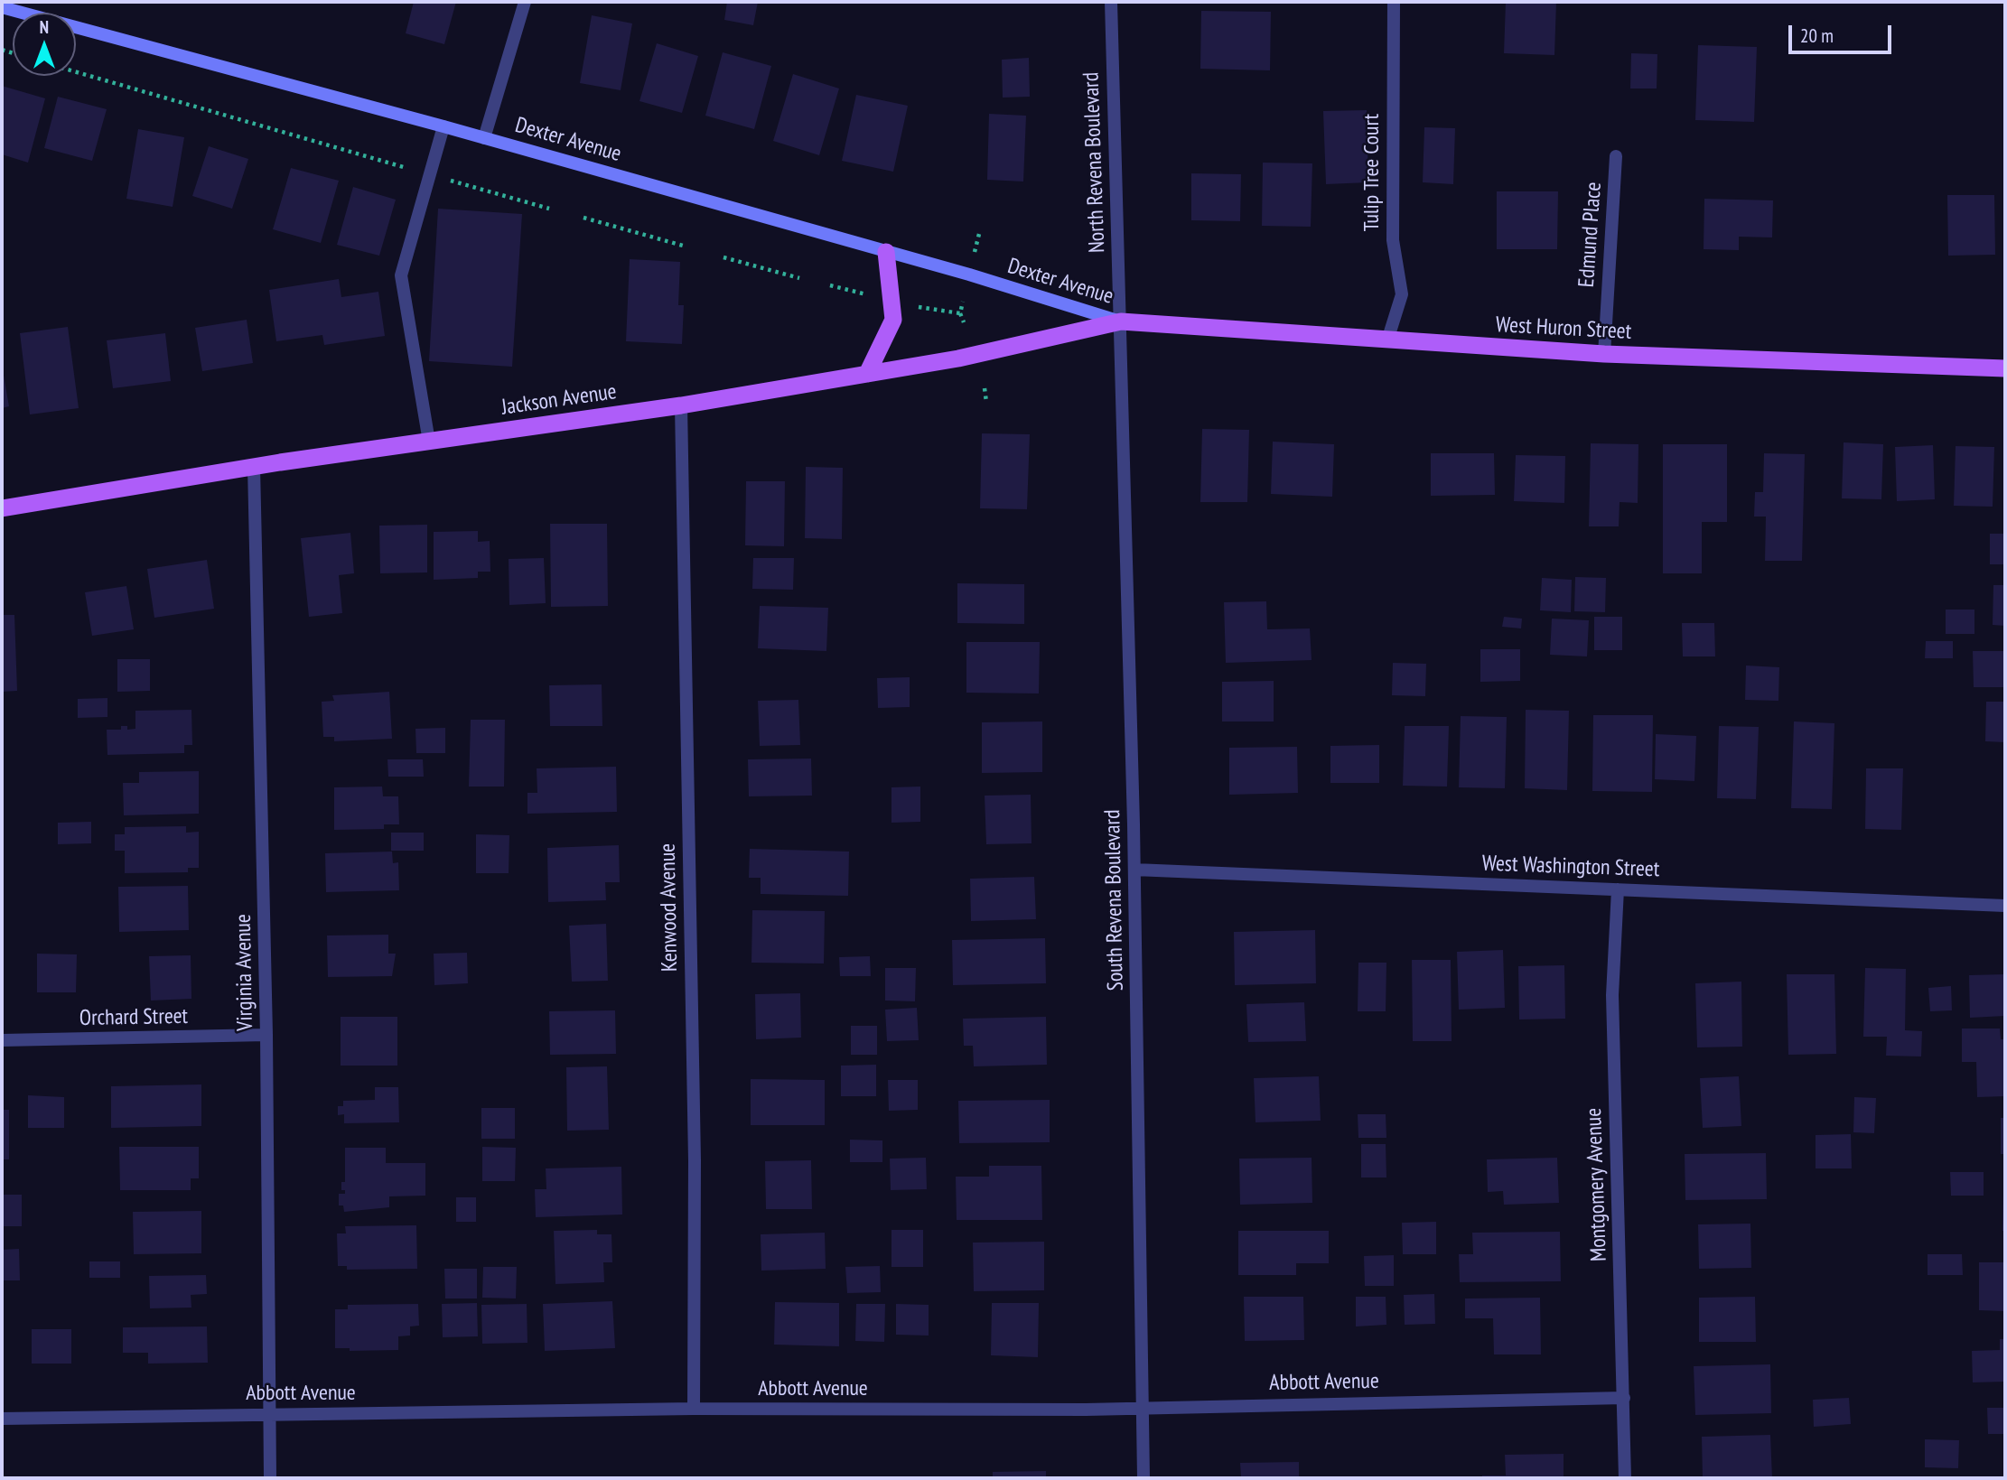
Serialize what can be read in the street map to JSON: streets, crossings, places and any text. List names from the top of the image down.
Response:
{
  "streets": {
    "main road": ["Dexter Avenue", "West Huron Street", "Jackson Avenue"],
    "street": [
      "North Revena Boulevard",
      "Tulip Tree Court",
      "Edmund Place",
      "West Washington Street",
      "South Revena Boulevard",
      "Kenwood Avenue",
      "Virginia Avenue",
      "Orchard Street",
      "Montgomery Avenue",
      "Abbott Avenue"
    ]
  },
  "crossings": [
    ["Dexter Avenue", "North Revena Boulevard"],
    ["Dexter Avenue", "West Huron Street"],
    ["Dexter Avenue", "Jackson Avenue"],
    ["Dexter Avenue", "South Revena Boulevard"],
    ["North Revena Boulevard", "West Huron Street"],
    ["North Revena Boulevard", "Jackson Avenue"],
    ["North Revena Boulevard", "South Revena Boulevard"],
    ["Tulip Tree Court", "West Huron Street"],
    ["Edmund Place", "West Huron Street"],
    ["West Huron Street", "Jackson Avenue"],
    ["West Huron Street", "South Revena Boulevard"],
    ["Jackson Avenue", "South Revena Boulevard"],
    ["Jackson Avenue", "Kenwood Avenue"],
    ["Jackson Avenue", "Virginia Avenue"],
    ["West Washington Street", "South Revena Boulevard"],
    ["West Washington Street", "Montgomery Avenue"],
    ["South Revena Boulevard", "Abbott Avenue"],
    ["Kenwood Avenue", "Abbott Avenue"],
    ["Virginia Avenue", "Orchard Street"],
    ["Virginia Avenue", "Abbott Avenue"],
    ["Montgomery Avenue", "Abbott Avenue"]
  ],
  "scale_bar": "20 m",
  "north": "top"
}
